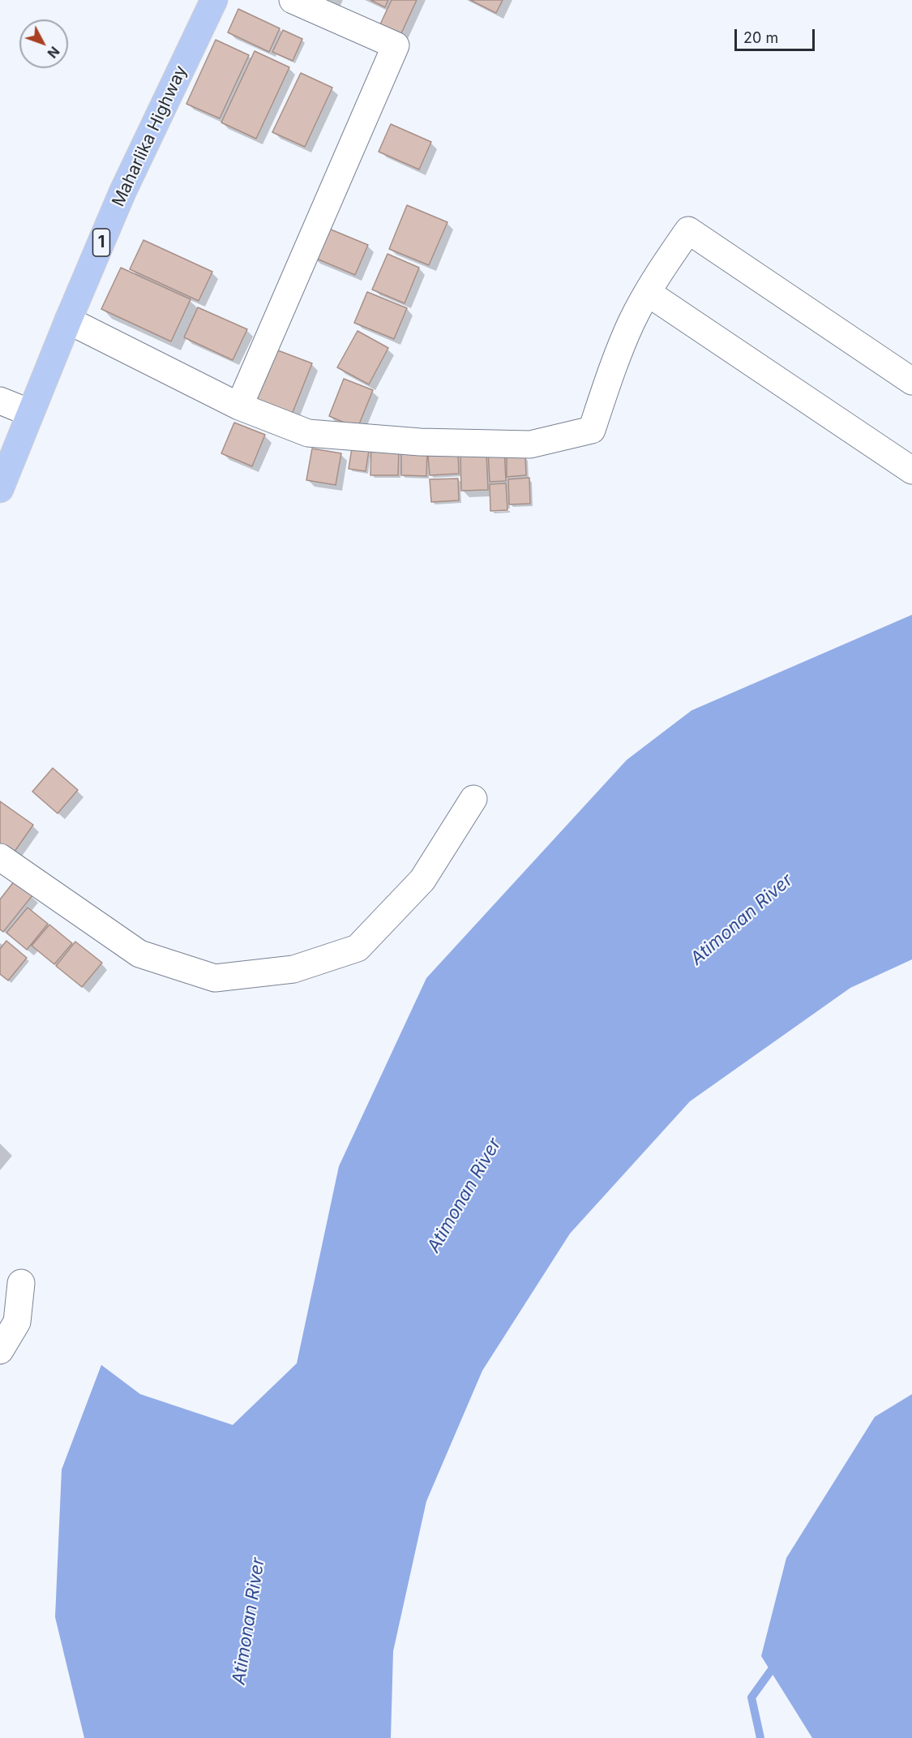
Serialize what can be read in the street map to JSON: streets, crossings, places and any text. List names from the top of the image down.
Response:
{
  "streets": {
    "highway": ["Maharlika Highway", "1"]
  },
  "water": ["Atimonan River"],
  "scale_bar": "20 m",
  "north": "bottom right"
}
